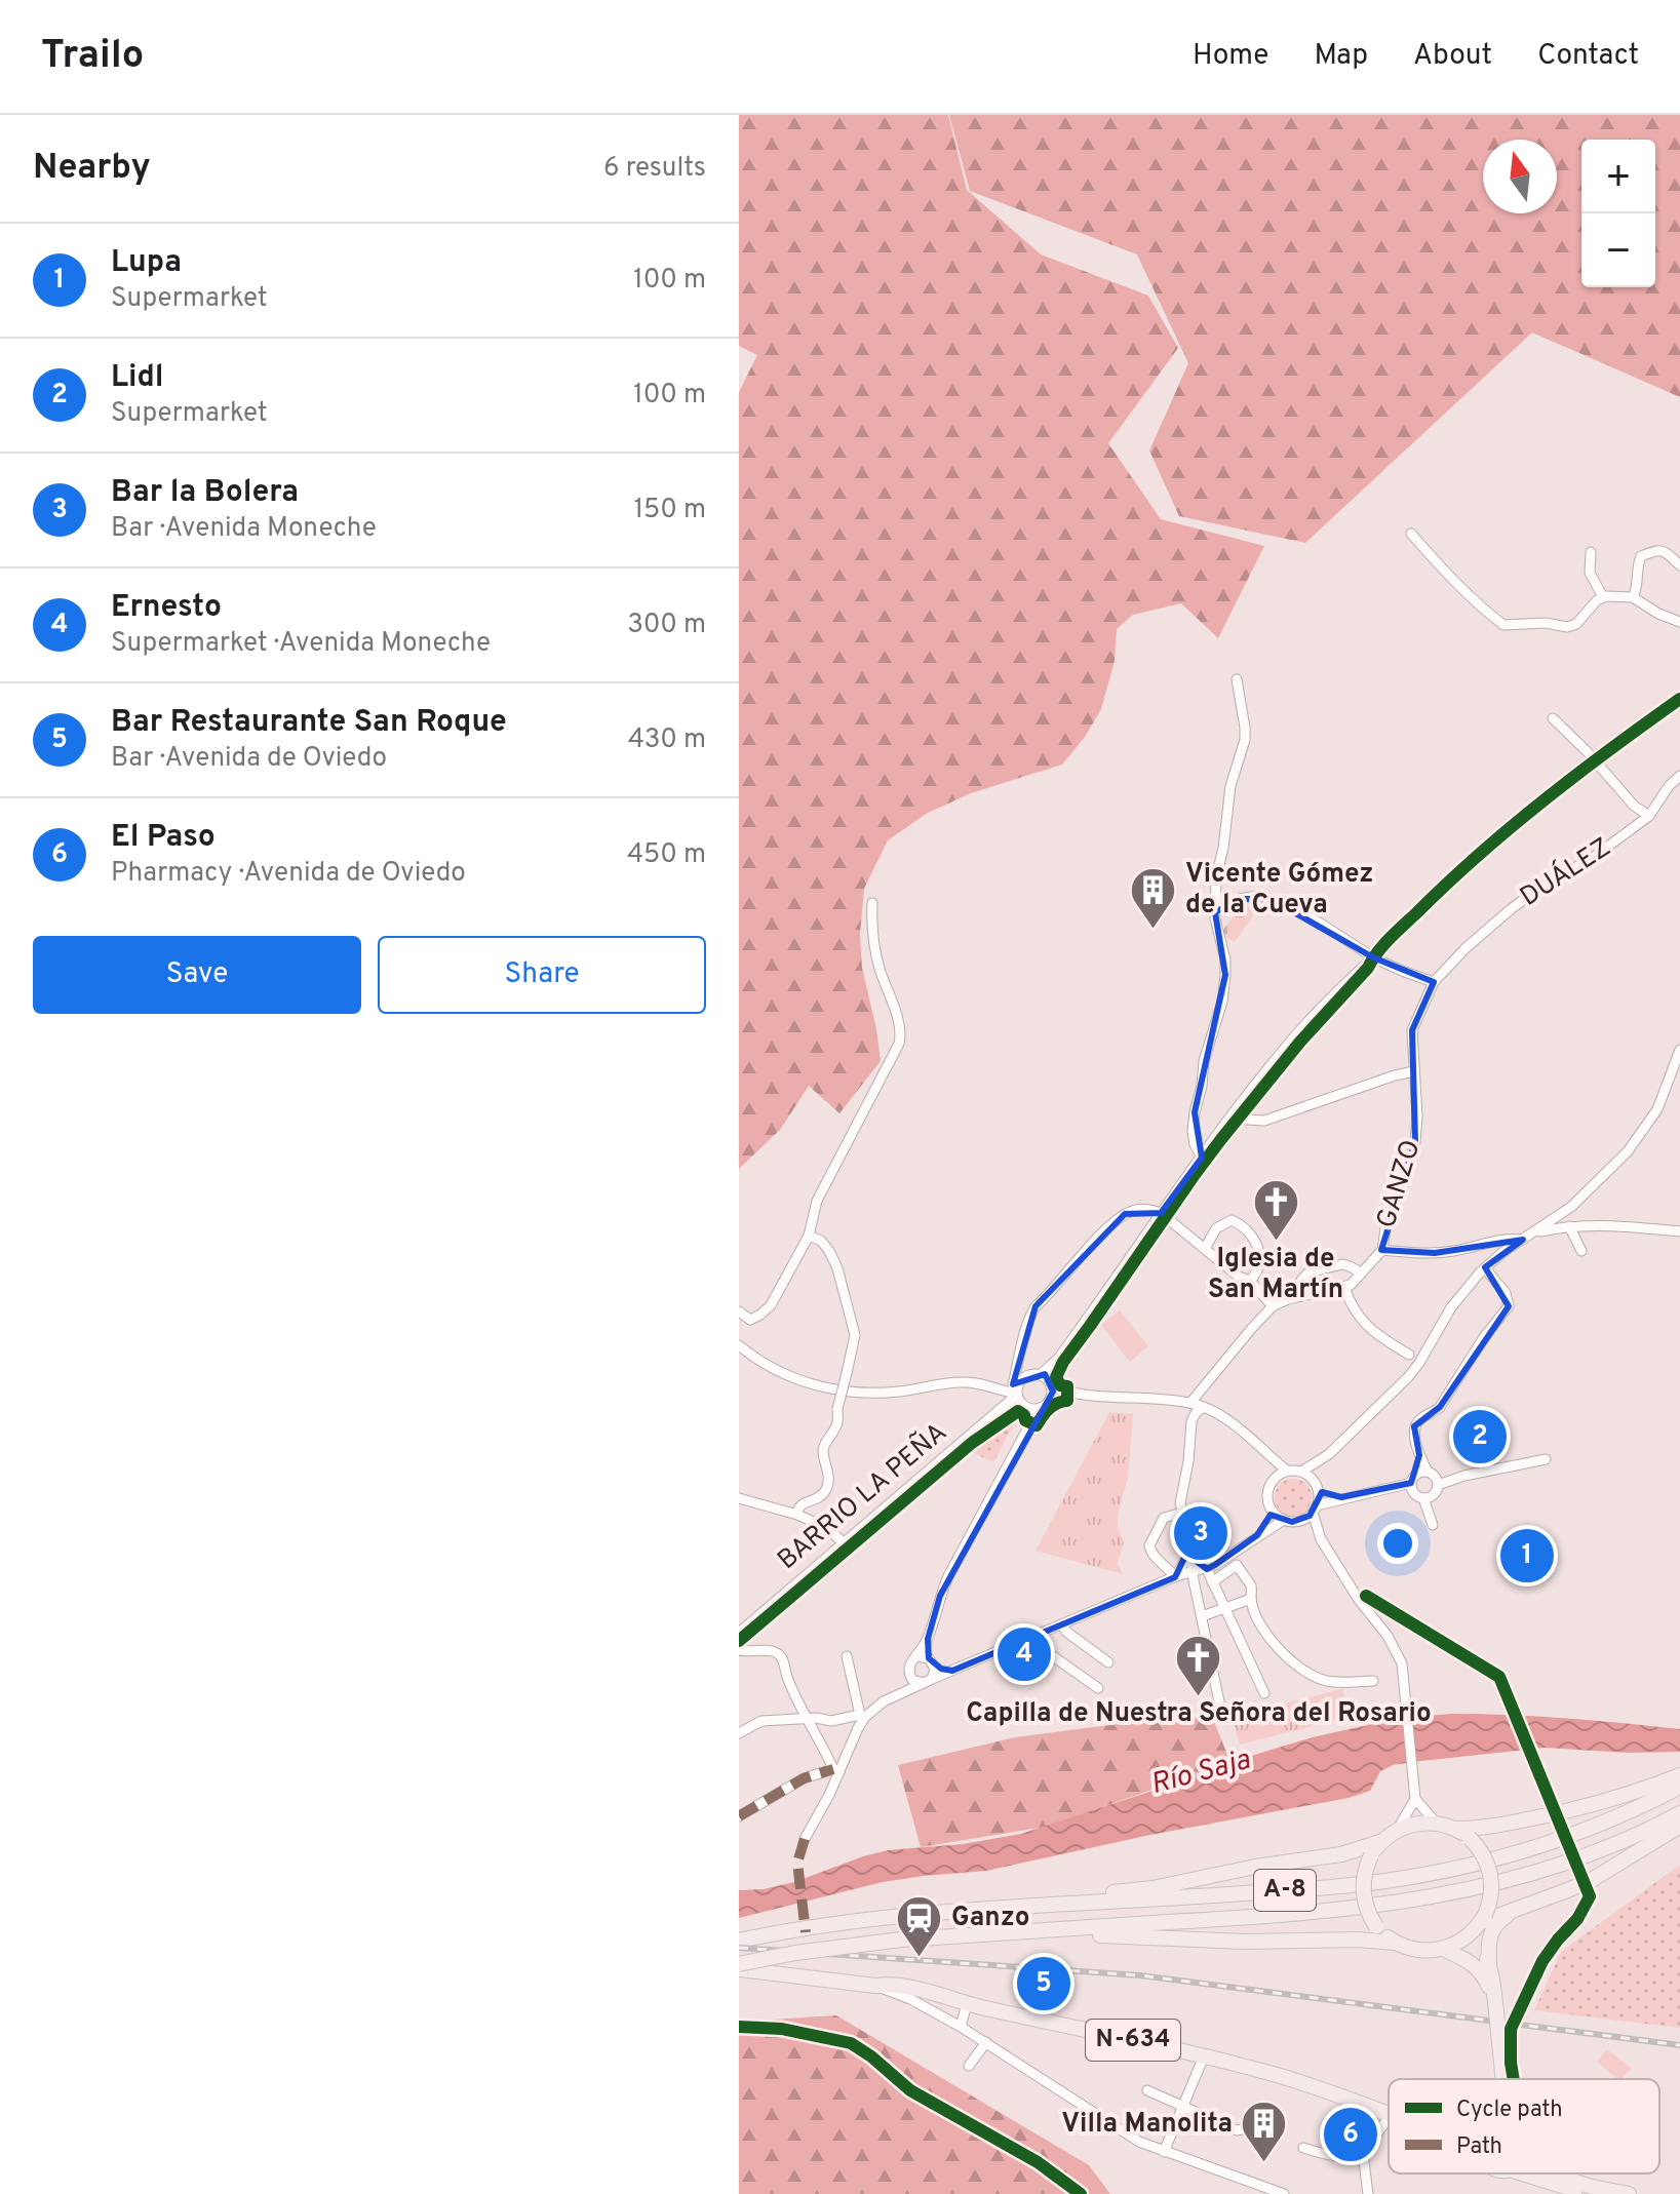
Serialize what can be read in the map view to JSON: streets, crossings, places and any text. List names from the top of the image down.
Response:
{
  "streets": {
    "highway": ["A-8", "N-634"],
    "street": ["DUÁLEZ", "GANZO", "BARRIO LA PEÑA"]
  },
  "crossings": [
    ["DUÁLEZ", "GANZO"],
    ["A-8", "N-634"]
  ],
  "water": ["Río Saja"],
  "places": {
    "building": ["Vicente Gómez de la Cueva", "Villa Manolita"],
    "church": ["Iglesia de San Martín", "Capilla de Nuestra Señora del Rosario"],
    "station": ["Ganzo"]
  },
  "legend": ["Cycle path", "Path"],
  "north": "top",
  "page": {
    "header": "Trailo",
    "nav": [
      "Home",
      "Map",
      "About",
      "Contact"
    ],
    "heading": ["Nearby", "6 results"],
    "map_buttons": ["+", "−"],
    "list": [
      {
        "mark": "1",
        "name": "Lupa",
        "note": "Supermarket",
        "value": "100 m"
      },
      {
        "mark": "2",
        "name": "Lidl",
        "note": "Supermarket",
        "value": "100 m"
      },
      {
        "mark": "3",
        "name": "Bar la Bolera",
        "note": "Bar · Avenida Moneche",
        "value": "150 m"
      },
      {
        "mark": "4",
        "name": "Ernesto",
        "note": "Supermarket · Avenida Moneche",
        "value": "300 m"
      },
      {
        "mark": "5",
        "name": "Bar Restaurante San Roque",
        "note": "Bar · Avenida de Oviedo",
        "value": "430 m"
      },
      {
        "mark": "6",
        "name": "El Paso",
        "note": "Pharmacy · Avenida de Oviedo",
        "value": "450 m"
      }
    ],
    "buttons": ["Save", "Share"],
    "pins": [
      "2",
      "3",
      "1",
      "4",
      "5",
      "6"
    ]
  }
}
